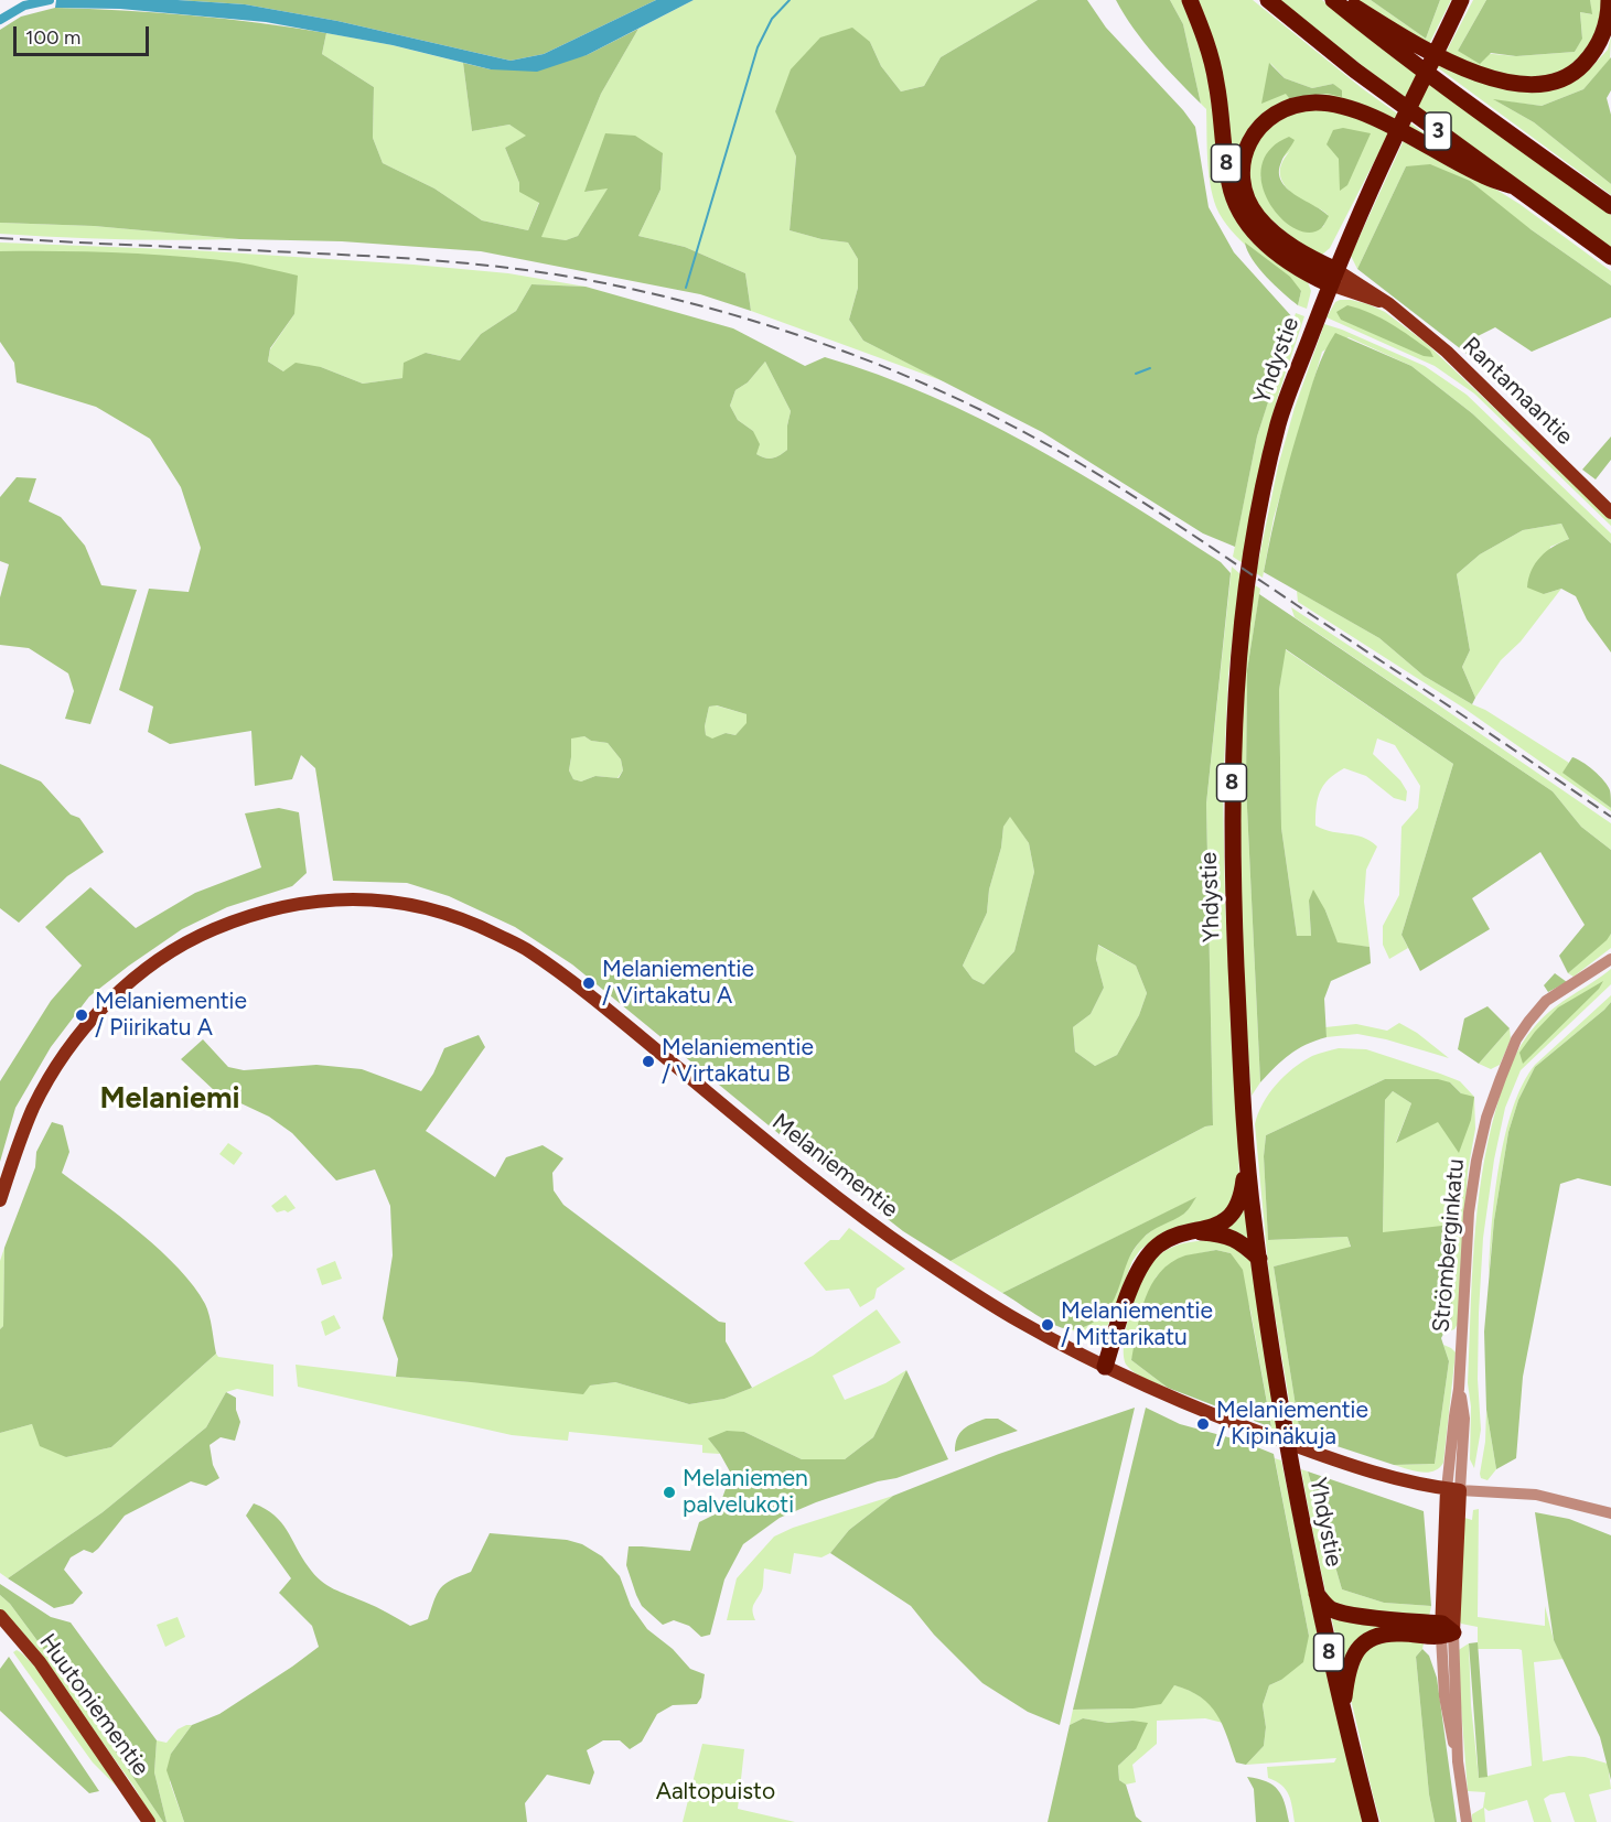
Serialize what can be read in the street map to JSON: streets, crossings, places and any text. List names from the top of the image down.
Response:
{
  "streets": {
    "highway": ["3", "8", "Yhdystie"],
    "main road": [
      "Rantamaantie",
      "Melaniementie",
      "Strömberginkatu",
      "Huutoniementie"
    ]
  },
  "crossings": [
    ["8", "Yhdystie"],
    ["8", "Rantamaantie"],
    ["Yhdystie", "Rantamaantie"],
    ["Melaniementie", "Strömberginkatu"]
  ],
  "districts": ["Melaniemi"],
  "parks": ["Aaltopuisto"],
  "places": [
    "Melaniementie / Virtakatu A",
    "Melaniementie / Piirikatu A",
    "Melaniementie / Virtakatu B",
    "Melaniementie / Mittarikatu",
    "Melaniementie / Kipinäkuja",
    "Melaniemen palvelukoti"
  ],
  "scale_bar": "100 m"
}
